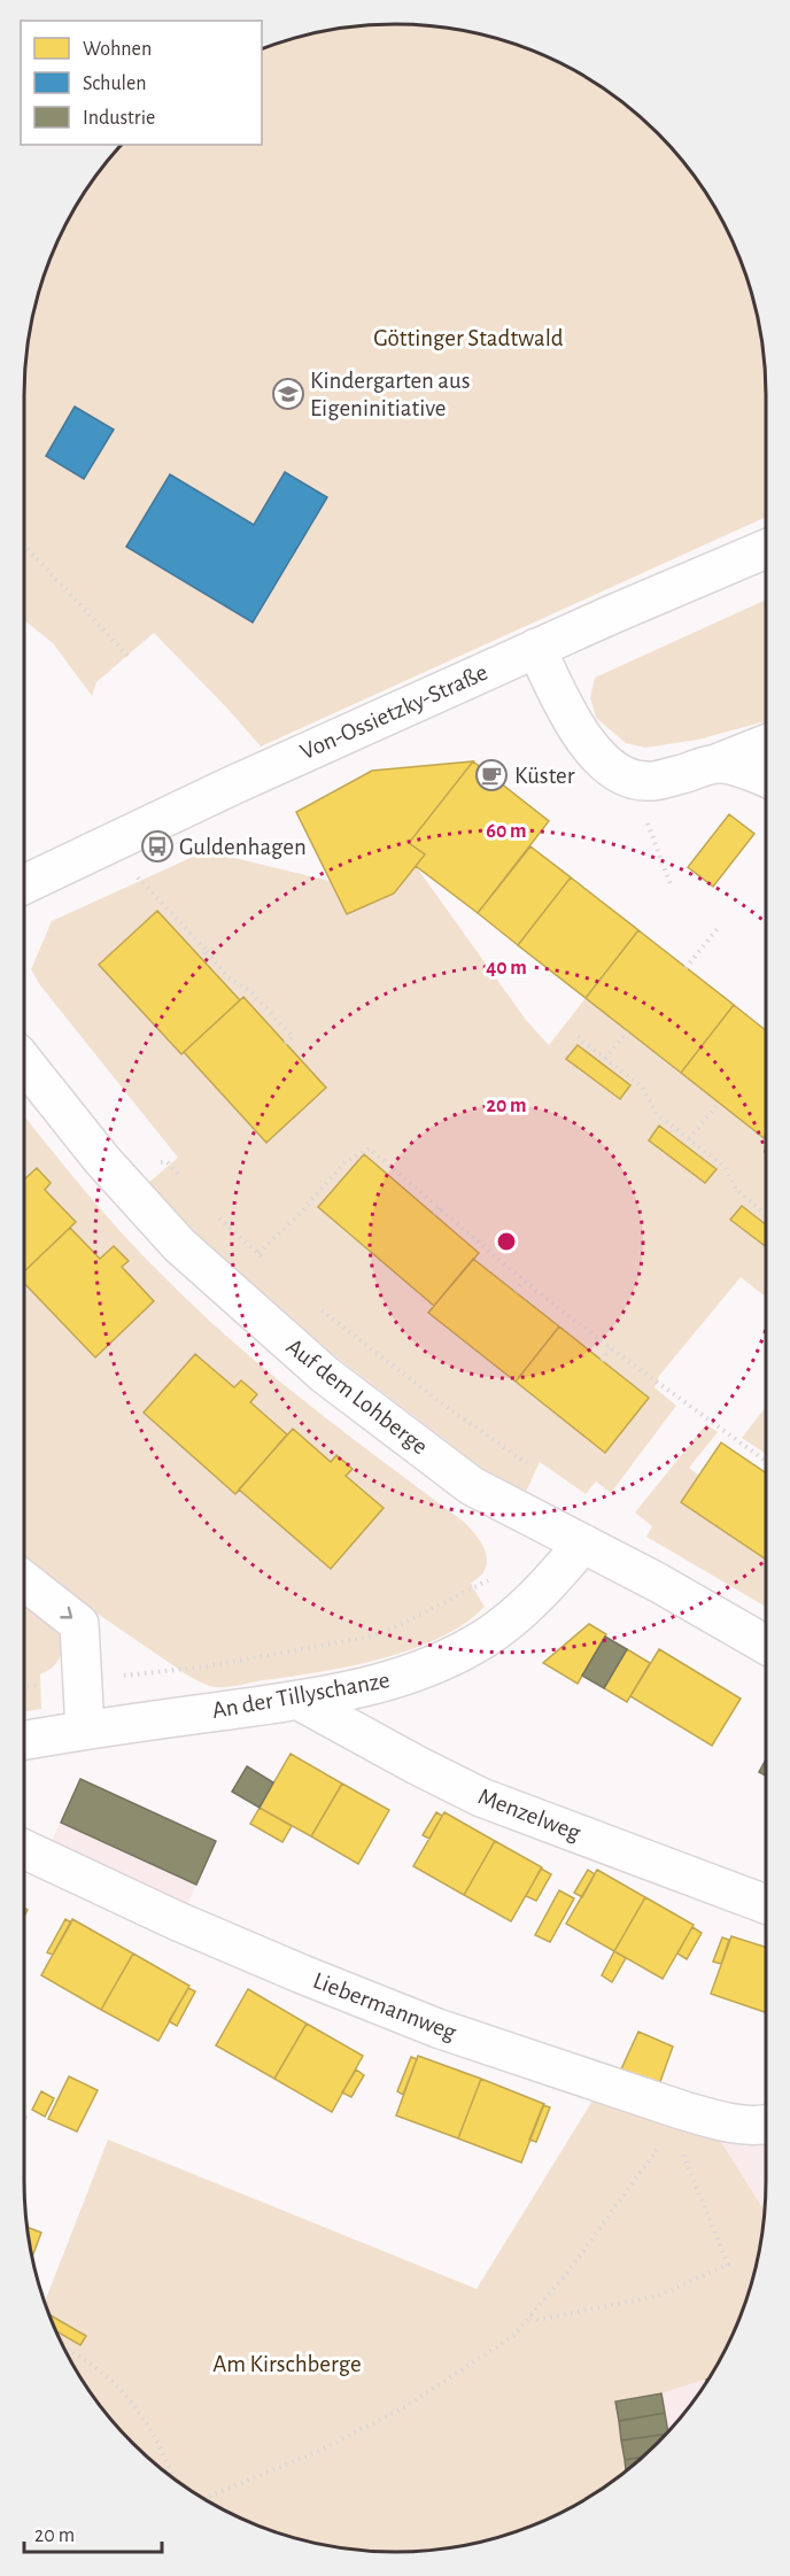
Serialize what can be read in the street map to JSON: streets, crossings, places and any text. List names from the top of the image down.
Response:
{
  "streets": {
    "street": [
      "Von-Ossietzky-Straße",
      "Auf dem Lohberge",
      "An der Tillyschanze",
      "Menzelweg",
      "Liebermannweg"
    ]
  },
  "crossings": [
    ["Auf dem Lohberge", "An der Tillyschanze"],
    ["An der Tillyschanze", "Menzelweg"]
  ],
  "parks": ["Göttinger Stadtwald", "Am Kirschberge"],
  "places": {
    "school or university": ["Kindergarten aus Eigeninitiative"],
    "cafe": ["Küster"],
    "bus stop": ["Guldenhagen"]
  },
  "legend": ["Wohnen", "Schulen", "Industrie"],
  "scale_bar": "20 m",
  "rings": ["60 m", "40 m", "20 m"]
}
